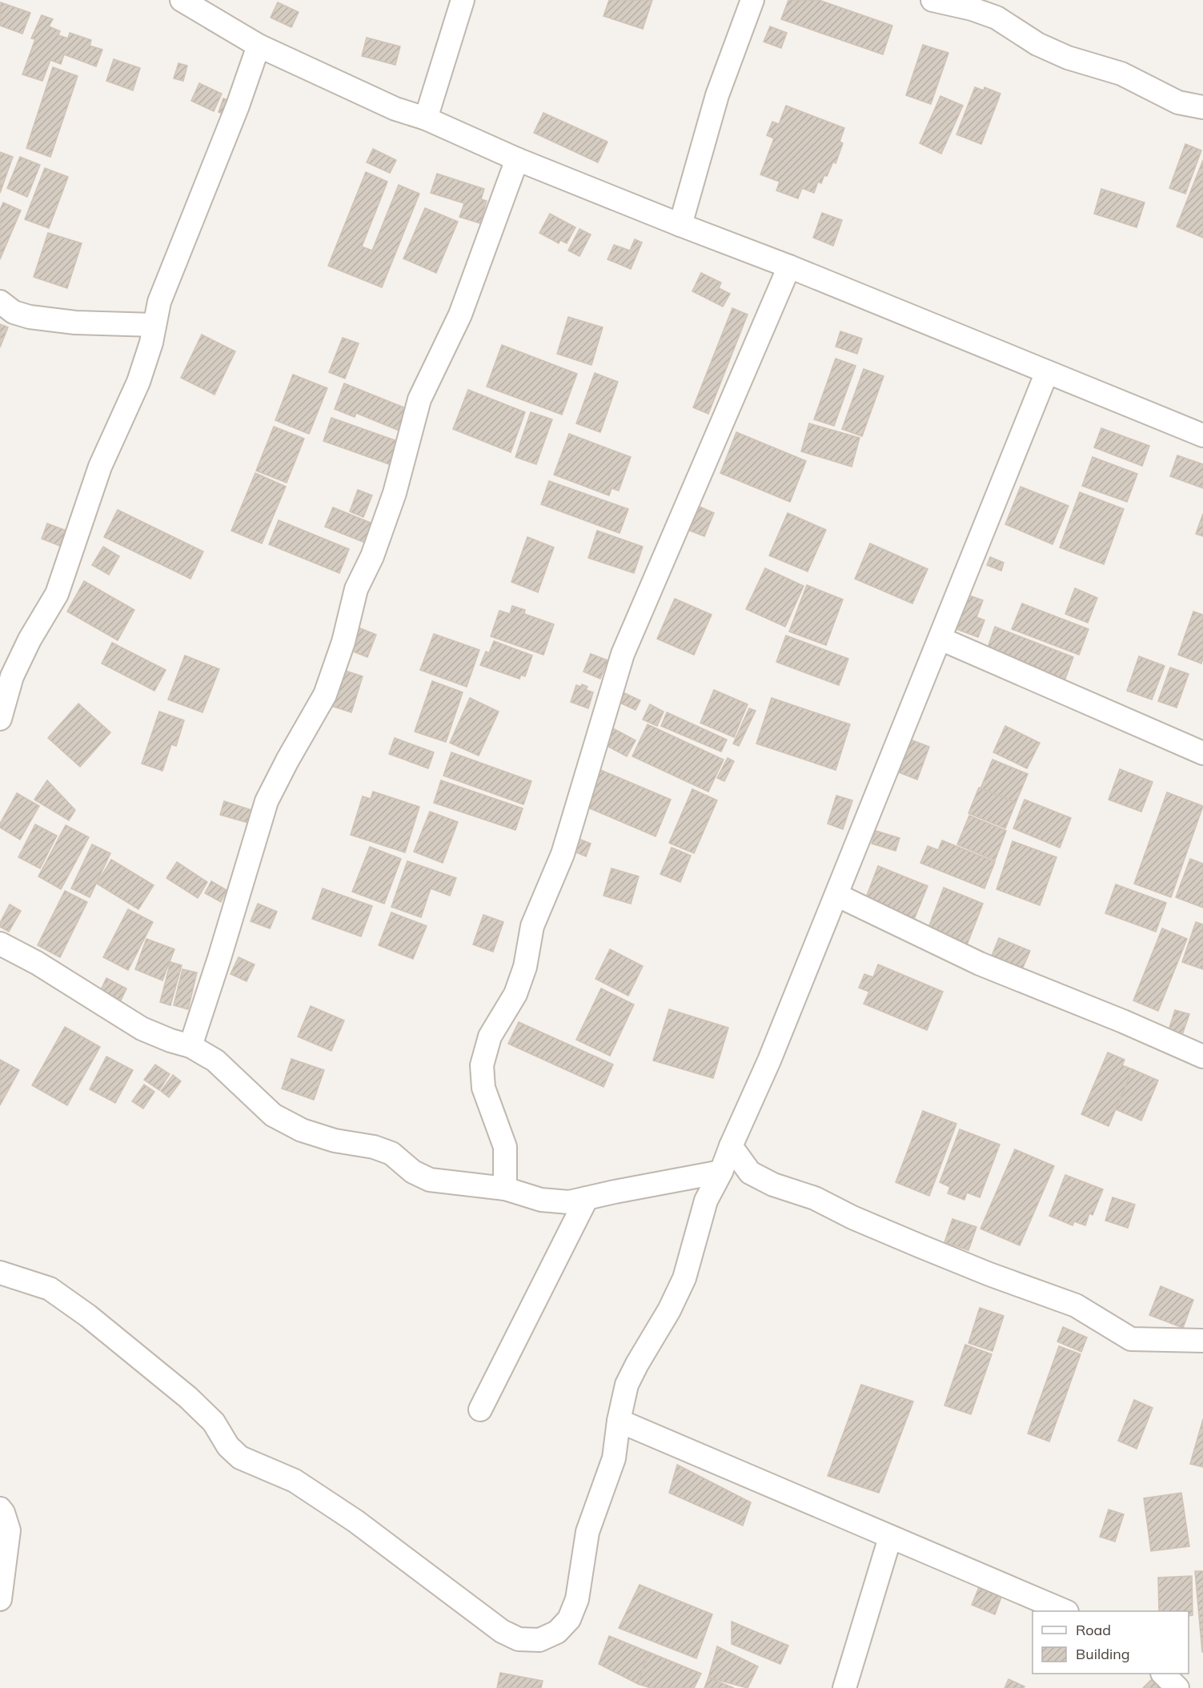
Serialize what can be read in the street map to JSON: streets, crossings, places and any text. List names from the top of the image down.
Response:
{
  "legend": ["Road", "Building"]
}
